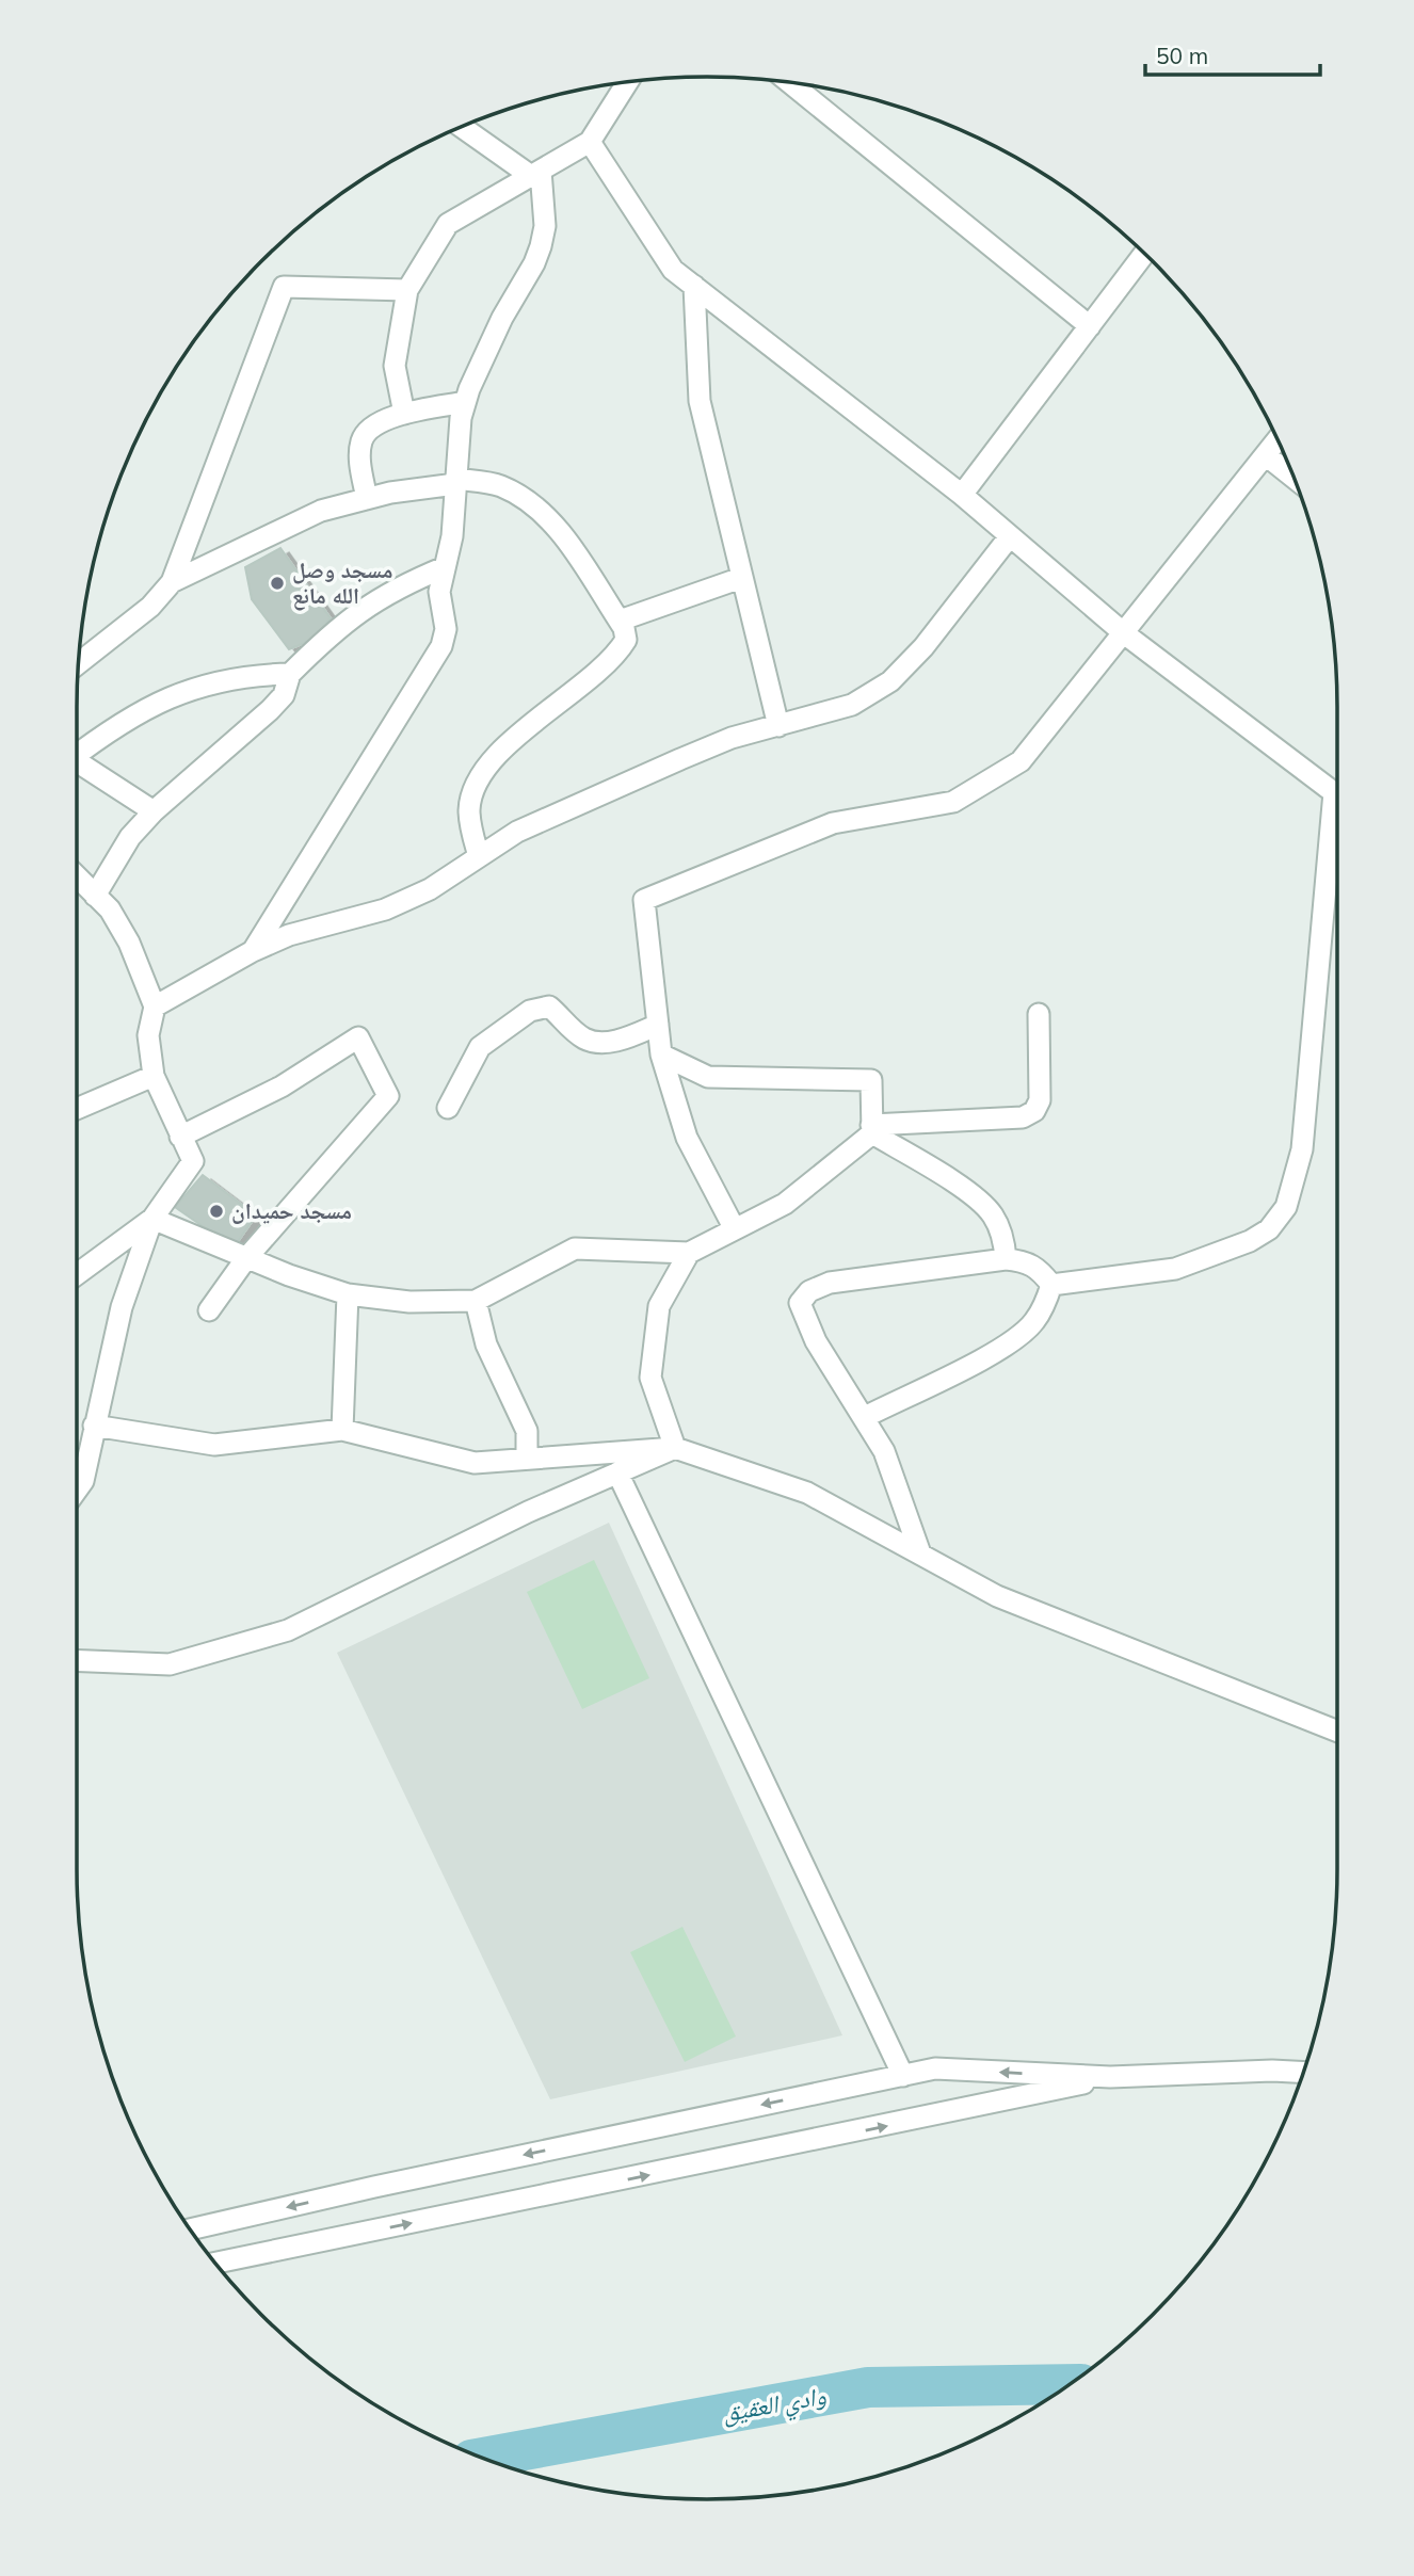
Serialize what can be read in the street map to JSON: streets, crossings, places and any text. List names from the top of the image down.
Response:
{
  "water": ["وادي العقيق"],
  "places": ["مسجد وصل الله مانع", "مسجد حميدان"],
  "scale_bar": "50 m"
}
